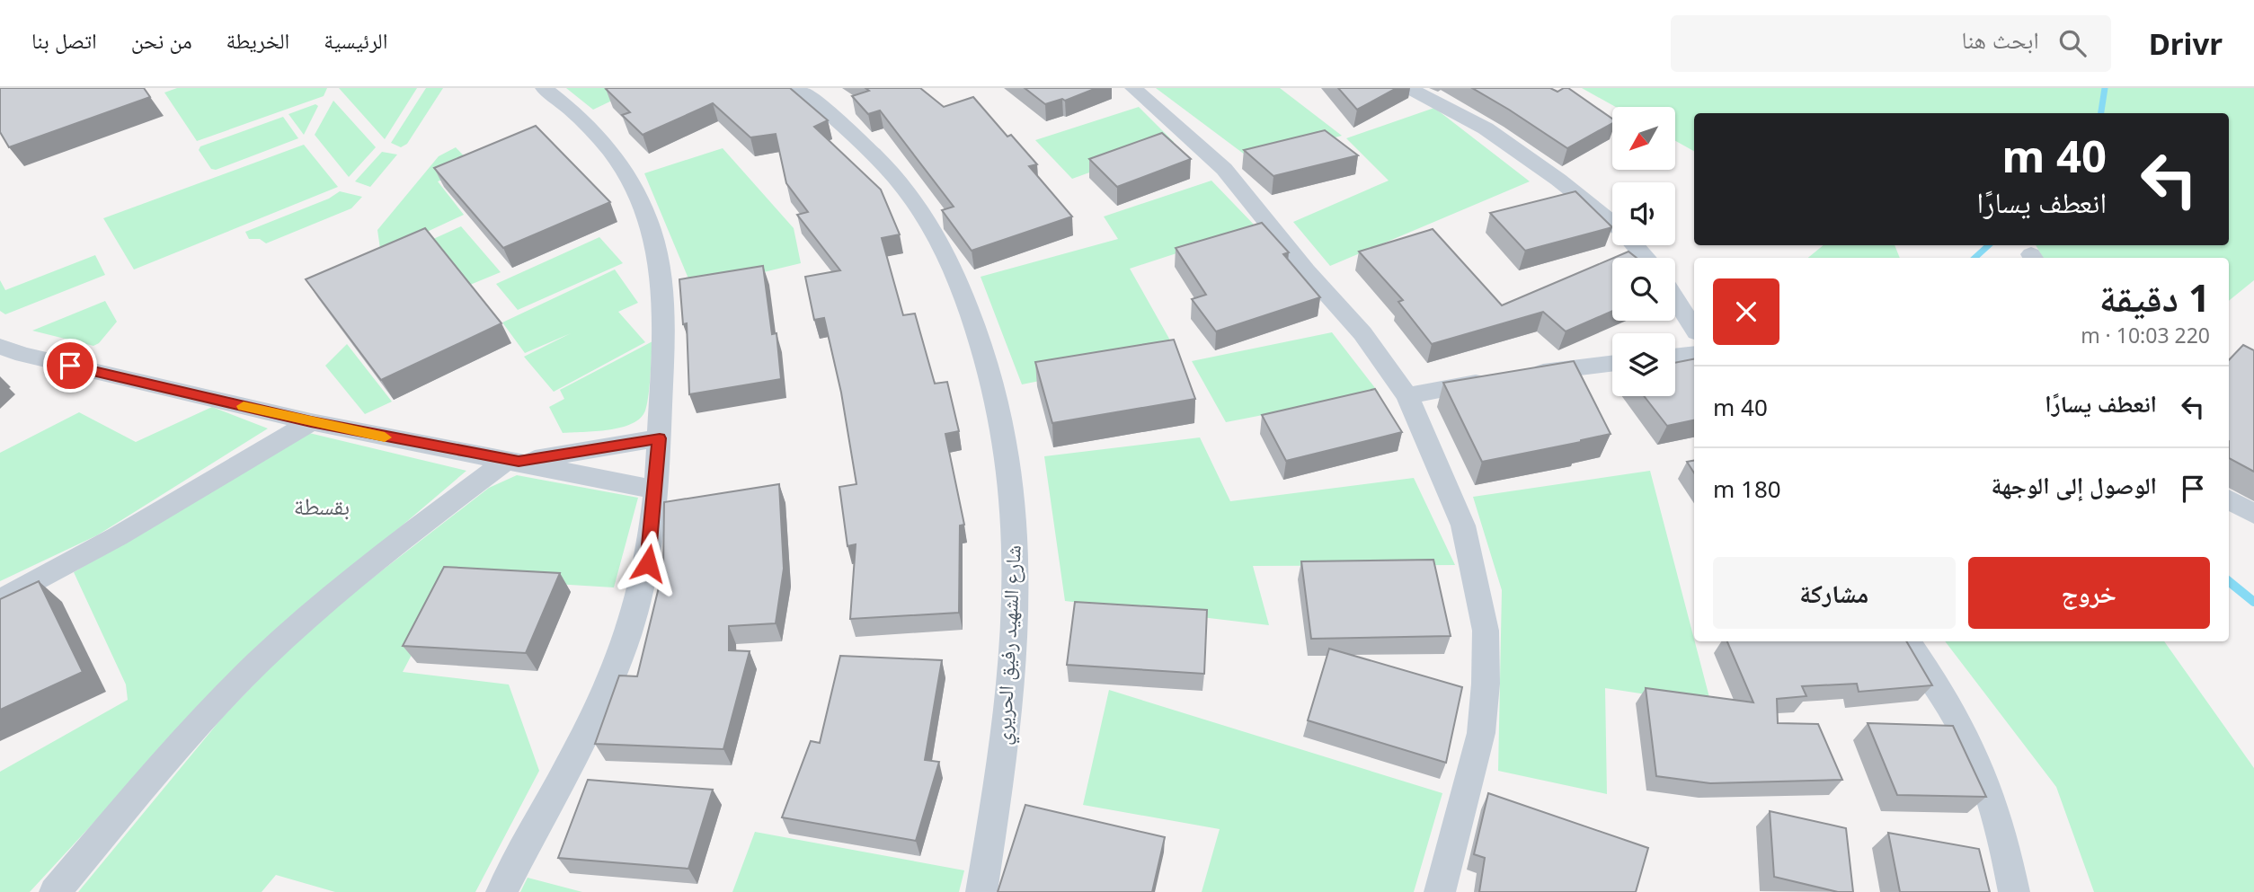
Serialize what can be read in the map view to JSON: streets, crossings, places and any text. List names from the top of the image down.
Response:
{
  "streets": {
    "street": ["شارع الشهيد رفيق الحريري"]
  },
  "districts": ["بقسطة"],
  "north": "bottom left",
  "page": {
    "header": "Drivr",
    "search": "ابحث هنا",
    "nav": [
      "الرئيسية",
      "الخريطة",
      "من نحن",
      "اتصل بنا"
    ],
    "turn": ["40 m", "انعطف يسارًا"],
    "heading": ["1 دقيقة", "220 m · 10:03"],
    "list": [
      {
        "name": "انعطف يسارًا",
        "value": "40 m"
      },
      {
        "name": "الوصول إلى الوجهة",
        "value": "180 m"
      }
    ],
    "buttons": ["خروج", "مشاركة"]
  }
}
